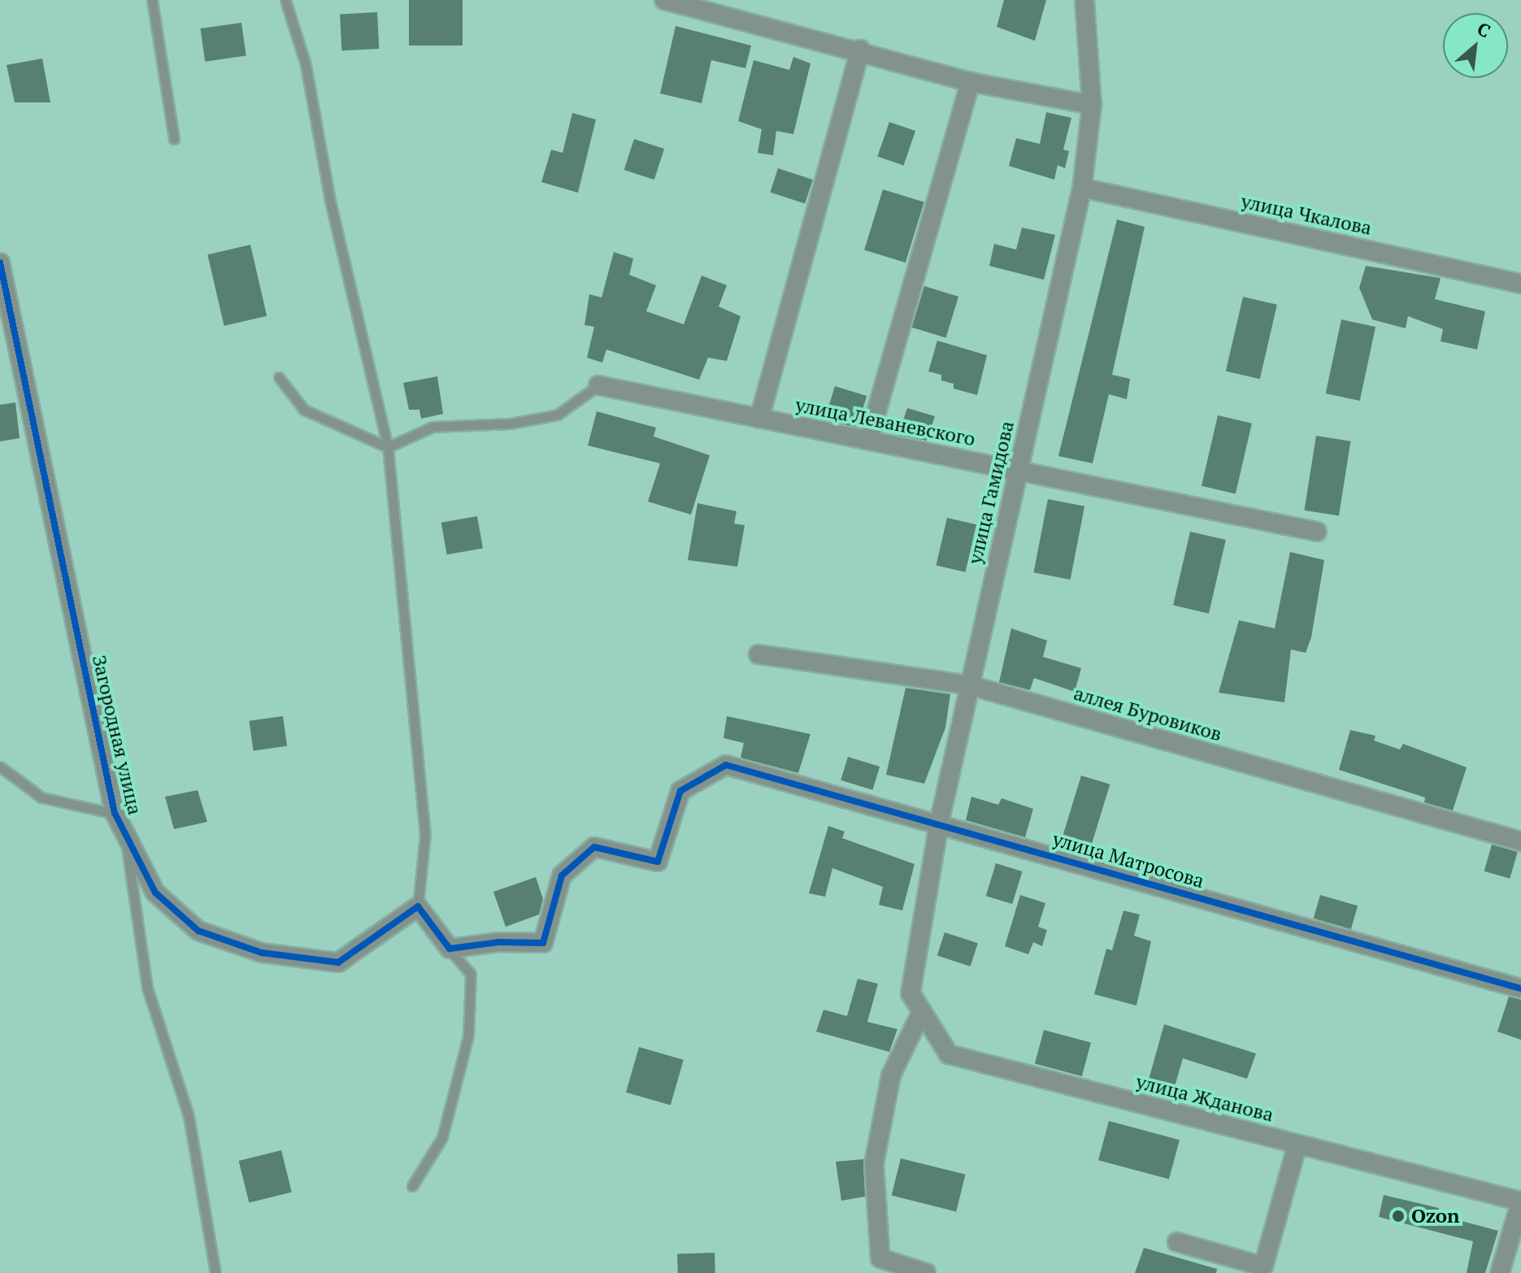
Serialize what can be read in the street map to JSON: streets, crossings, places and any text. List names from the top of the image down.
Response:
{
  "streets": {
    "street": [
      "улица Чкалова",
      "улица Леваневского",
      "улица Гамидова",
      "аллея Буровиков",
      "Загородная улица",
      "улица Матросова",
      "улица Жданова"
    ]
  },
  "crossings": [
    ["улица Чкалова", "улица Гамидова"],
    ["улица Леваневского", "улица Гамидова"],
    ["улица Гамидова", "аллея Буровиков"],
    ["улица Гамидова", "улица Матросова"],
    ["улица Гамидова", "улица Жданова"]
  ],
  "places": ["Ozon"],
  "north": "top right"
}
